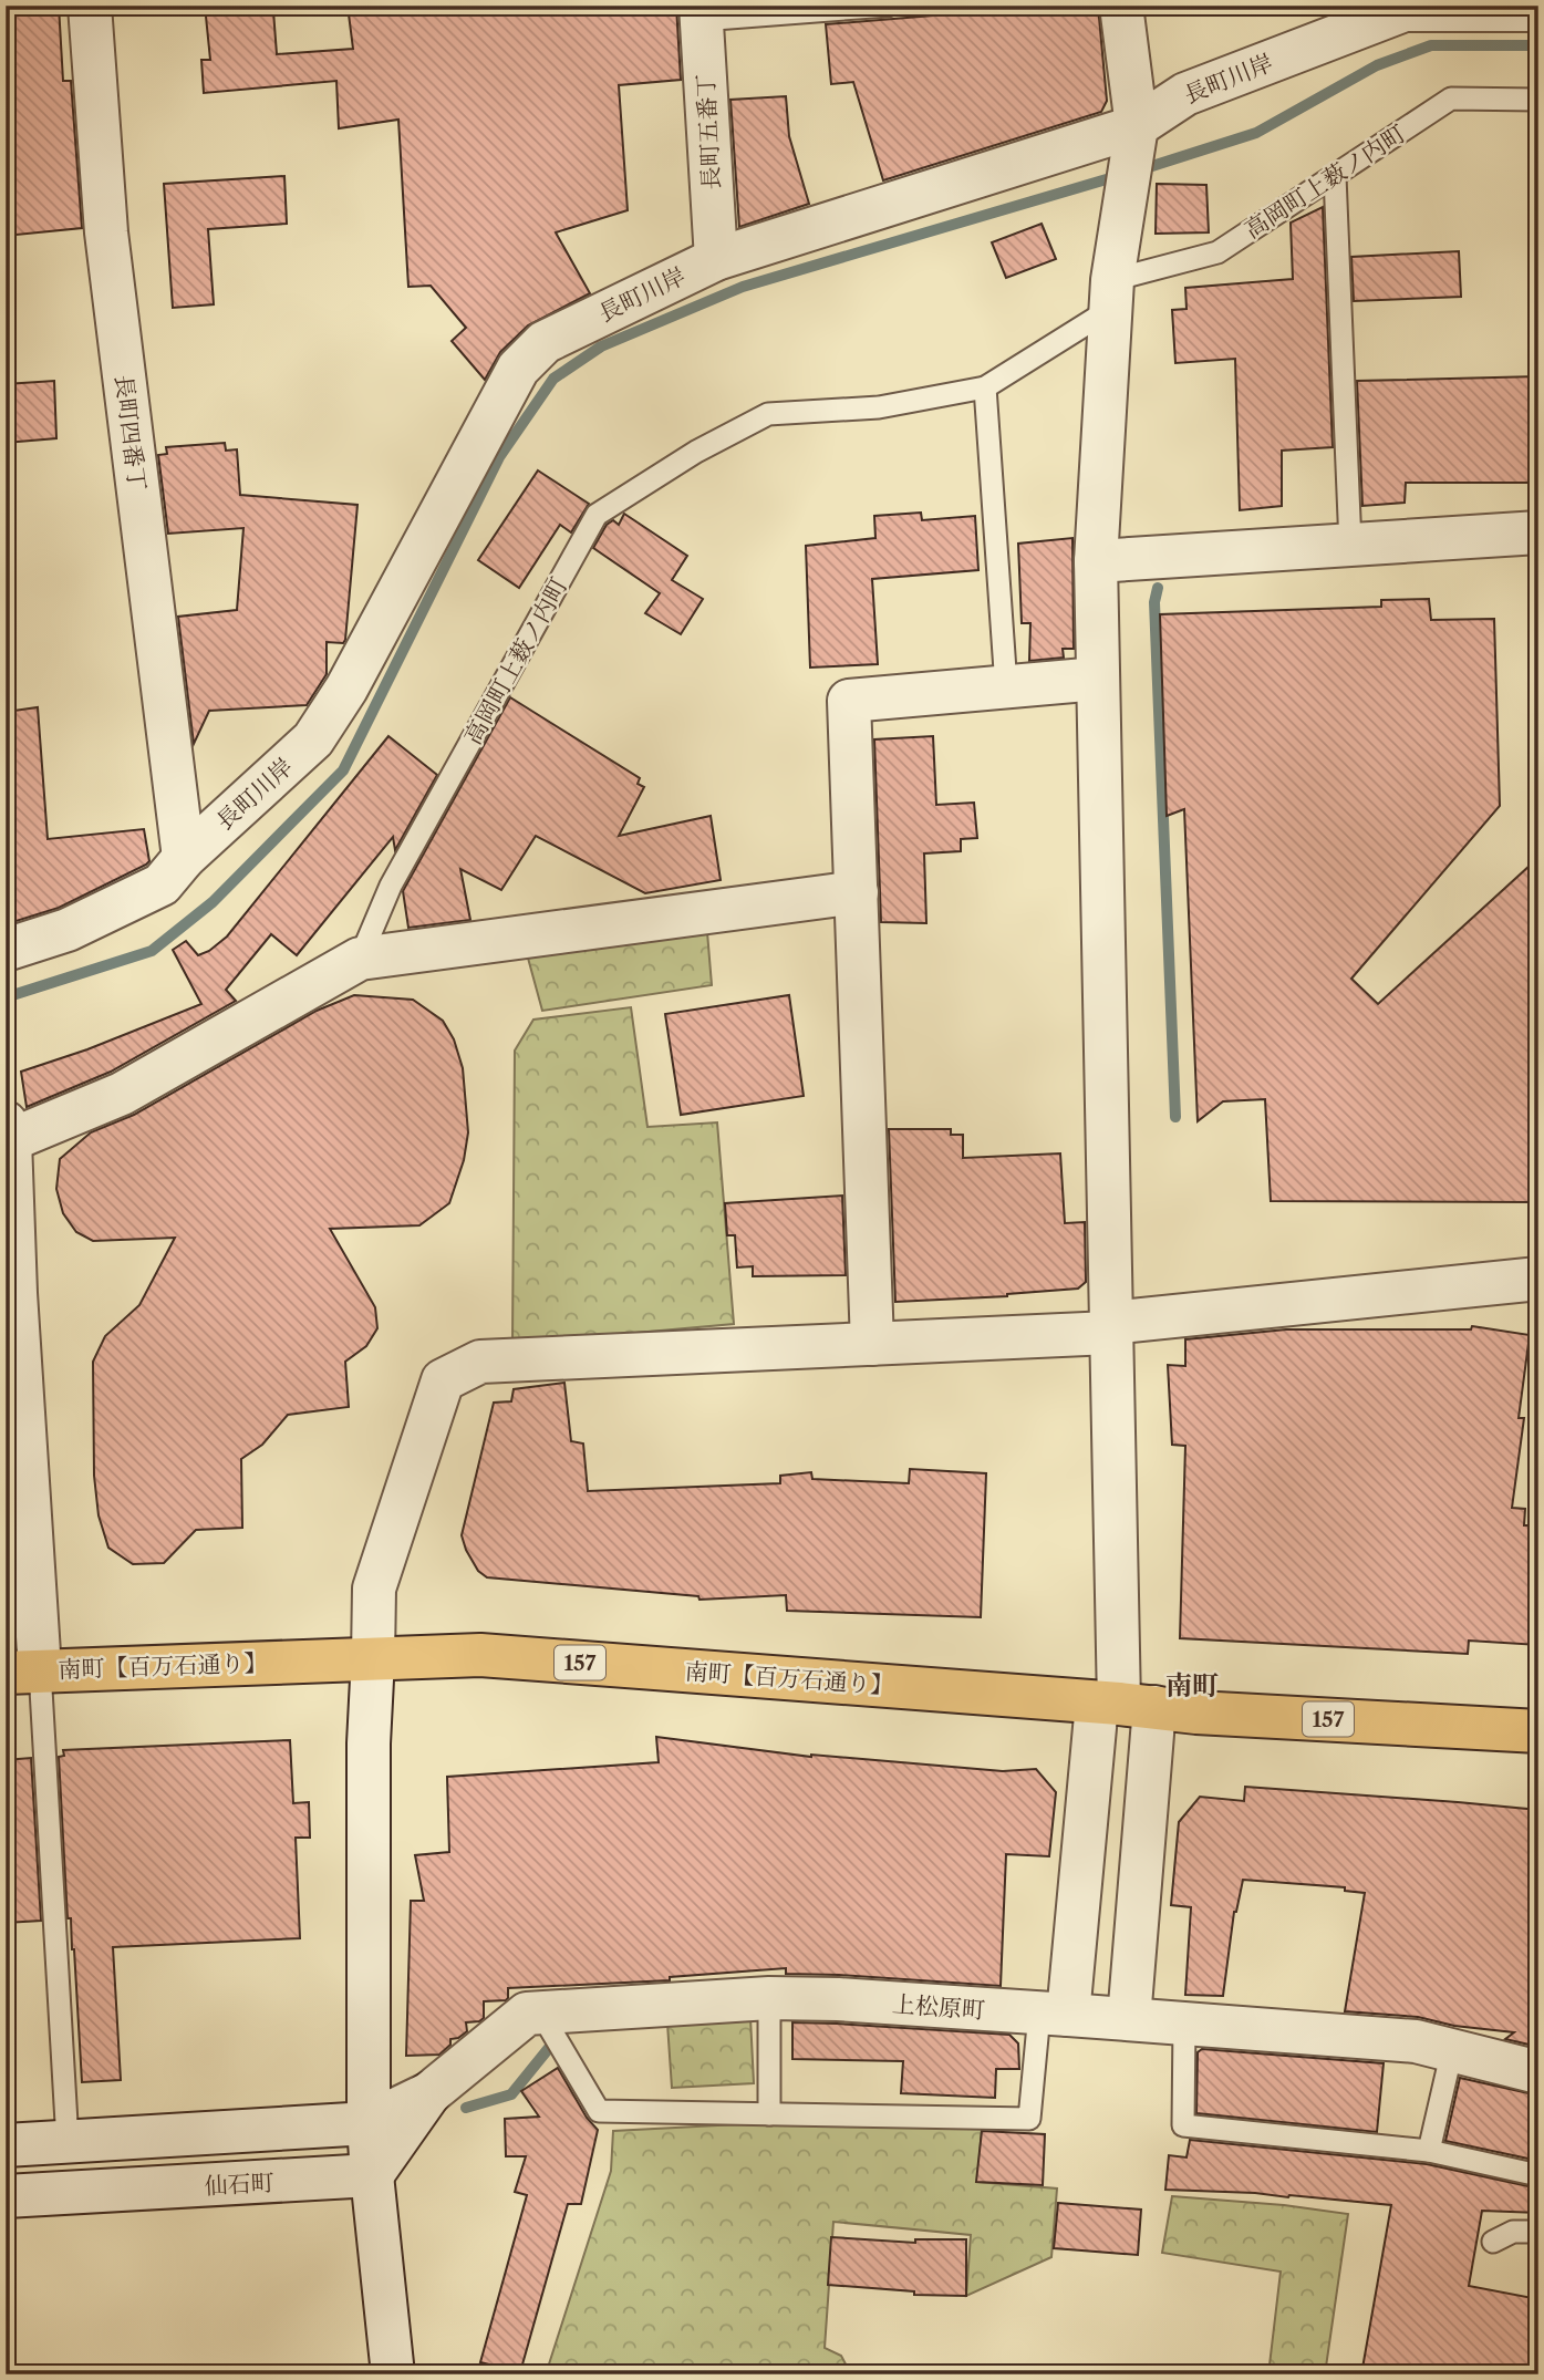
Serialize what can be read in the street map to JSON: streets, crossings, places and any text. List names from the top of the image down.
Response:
{
  "streets": {
    "highway": ["157", "南町【百万石通り】"],
    "street": [
      "長町川岸",
      "長町五番丁",
      "長町四番丁",
      "上松原町",
      "仙石町"
    ],
    "lane": ["高岡町上薮ノ内町"]
  },
  "crossings": [
    ["長町川岸", "長町五番丁"],
    ["長町川岸", "長町四番丁"]
  ],
  "districts": ["南町"]
}
